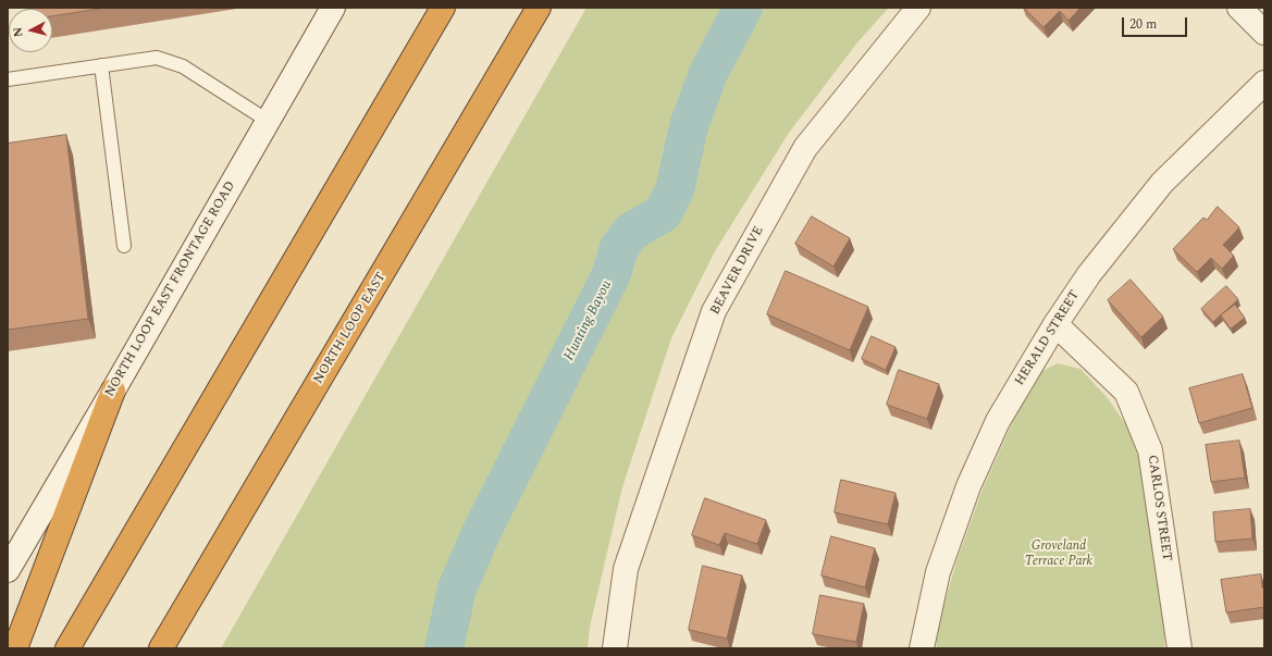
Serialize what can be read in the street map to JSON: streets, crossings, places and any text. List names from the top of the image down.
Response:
{
  "streets": {
    "highway": ["NORTH LOOP EAST"],
    "street": [
      "BEAVER DRIVE",
      "NORTH LOOP EAST FRONTAGE ROAD",
      "HERALD STREET",
      "CARLOS STREET"
    ]
  },
  "crossings": [
    ["HERALD STREET", "CARLOS STREET"]
  ],
  "water": ["Hunting Bayou"],
  "parks": ["Groveland Terrace Park"],
  "scale_bar": "20 m",
  "north": "left"
}
